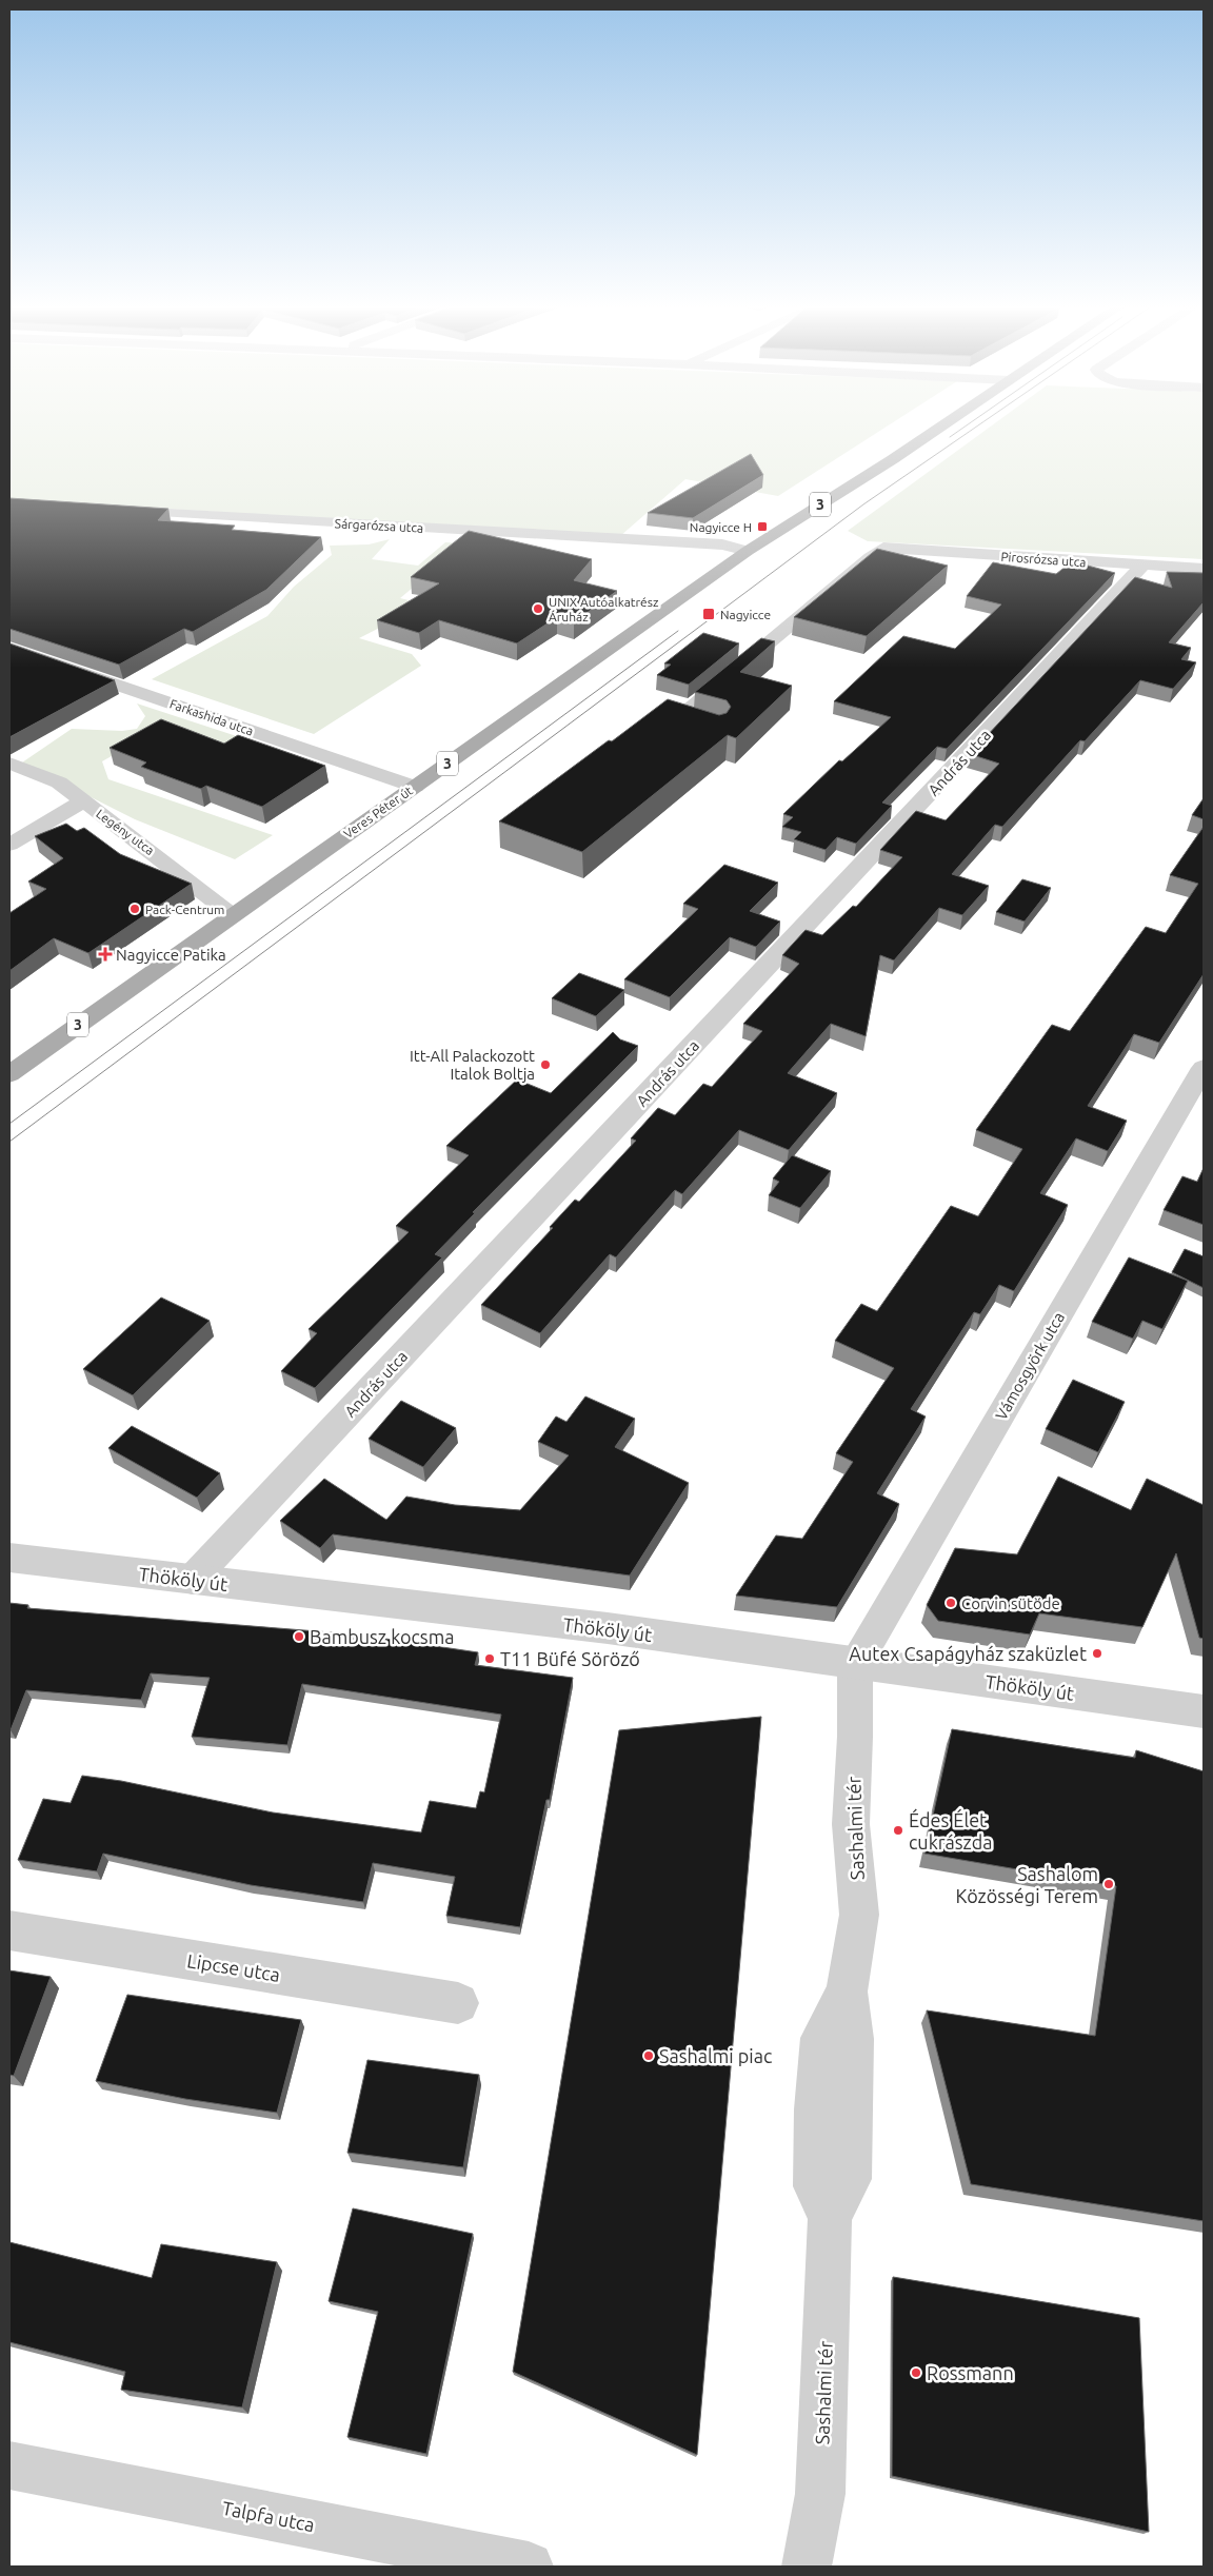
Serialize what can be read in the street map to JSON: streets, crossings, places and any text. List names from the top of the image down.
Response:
{
  "streets": {
    "main road": ["3", "Veres Péter út"],
    "street": [
      "Sárgarózsa utca",
      "Pirosrózsa utca",
      "Farkashida utca",
      "András utca",
      "Legény utca",
      "Vámosgyörk utca",
      "Thököly út",
      "Sashalmi tér",
      "Lipcse utca",
      "Talpfa utca"
    ]
  },
  "crossings": [
    ["3", "Sárgarózsa utca"],
    ["3", "Veres Péter út"],
    ["Sárgarózsa utca", "Veres Péter út"],
    ["Pirosrózsa utca", "András utca"],
    ["Farkashida utca", "Veres Péter út"],
    ["András utca", "Thököly út"],
    ["Veres Péter út", "Legény utca"],
    ["Vámosgyörk utca", "Thököly út"],
    ["Vámosgyörk utca", "Sashalmi tér"],
    ["Thököly út", "Sashalmi tér"]
  ],
  "places": {
    "transit": ["Nagyicce H", "Nagyicce"],
    "other": [
      "UNIX Autóalkatrész Áruház",
      "Pack-Centrum",
      "Itt-All Palackozott Italok Boltja",
      "Corvin sütöde",
      "Bambusz kocsma",
      "Autex Csapágyház szaküzlet",
      "T11 Büfé Söröző",
      "Édes Élet cukrászda",
      "Sashalom Közösségi Terem",
      "Sashalmi piac",
      "Rossmann"
    ],
    "health": ["Nagyicce Patika"]
  }
}
